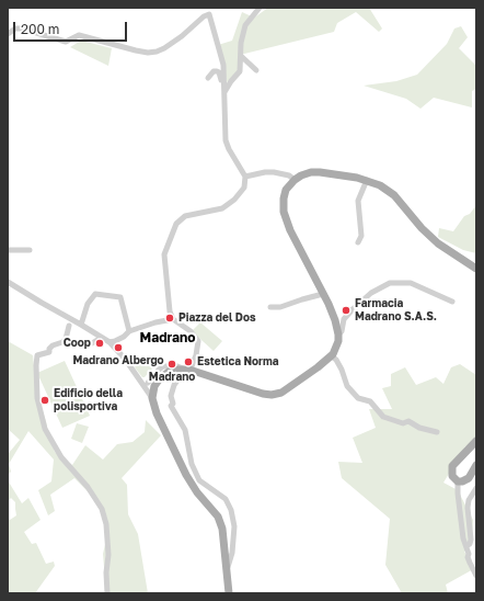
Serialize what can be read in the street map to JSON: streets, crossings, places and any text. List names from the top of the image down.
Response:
{
  "districts": ["Madrano"],
  "places": [
    "Farmacia Madrano S.A.S.",
    "Piazza del Dos",
    "Coop",
    "Madrano Albergo",
    "Estetica Norma",
    "Madrano",
    "Edificio della polisportiva"
  ],
  "scale_bar": "200 m"
}
